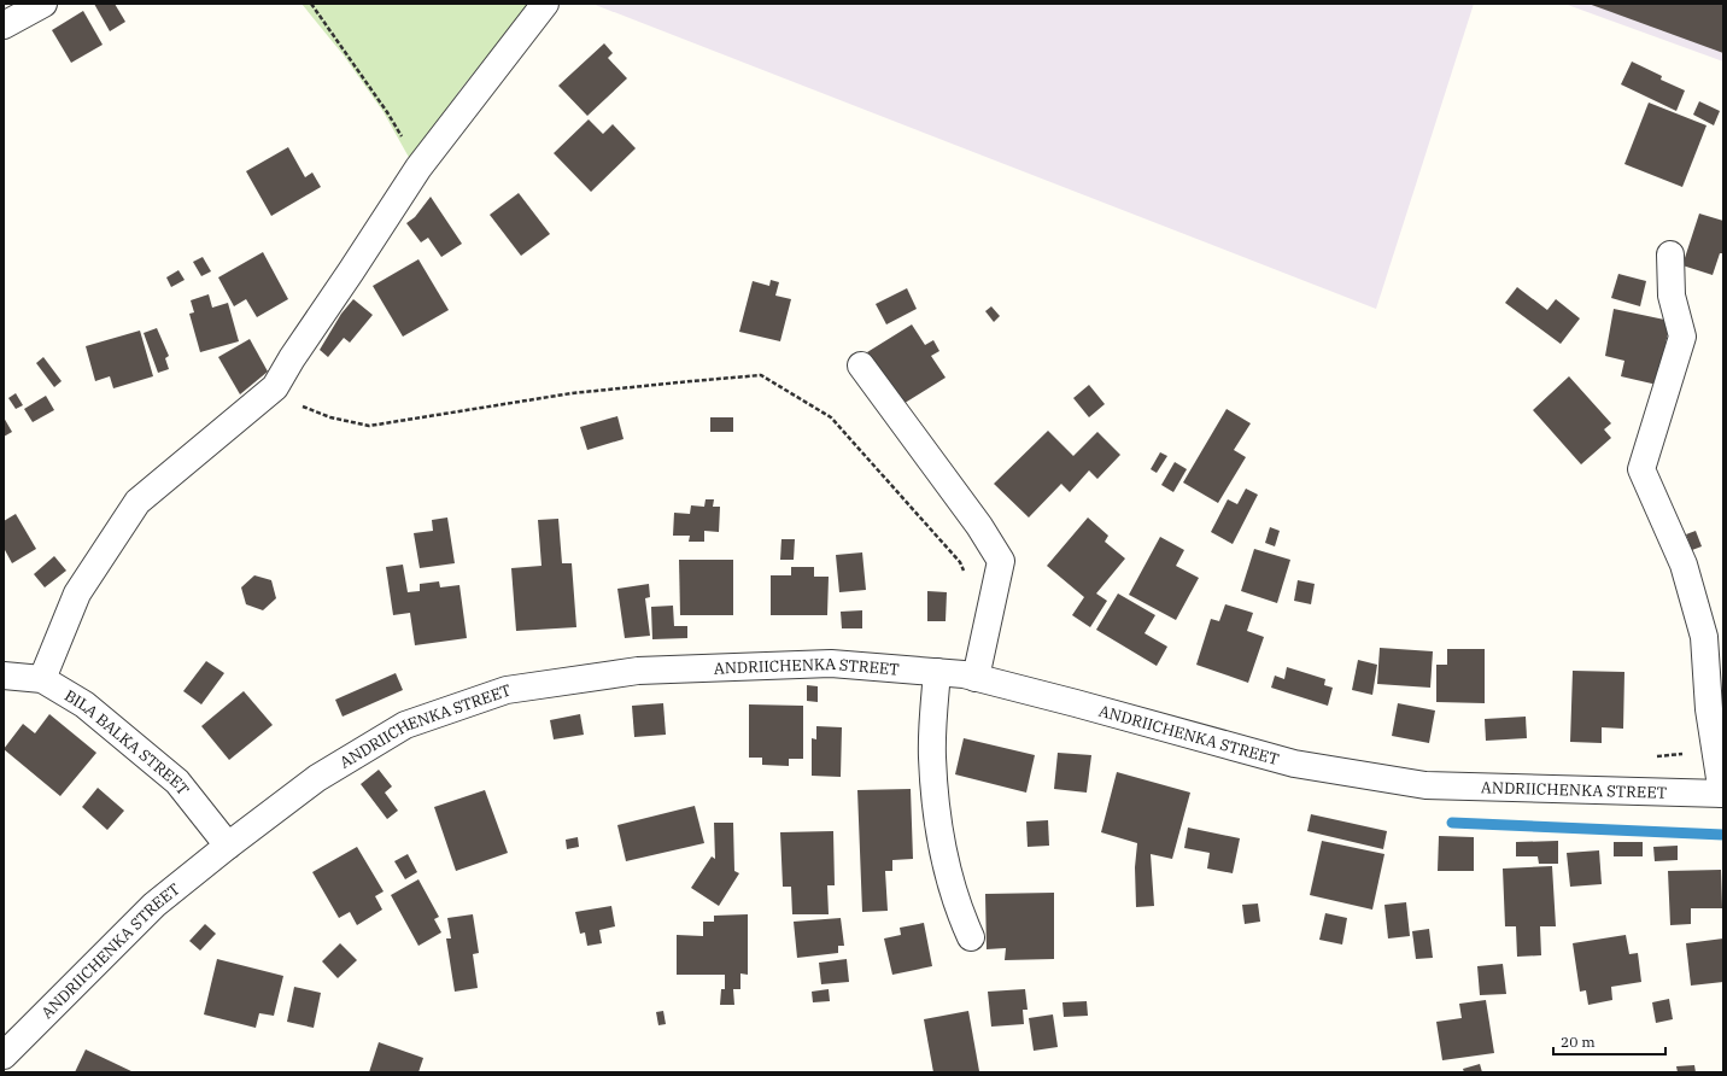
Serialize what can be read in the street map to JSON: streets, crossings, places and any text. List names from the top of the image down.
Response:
{
  "streets": {
    "street": ["ANDRIICHENKA STREET", "BILA BALKA STREET"]
  },
  "crossings": [
    ["ANDRIICHENKA STREET", "BILA BALKA STREET"]
  ],
  "scale_bar": "20 m"
}
